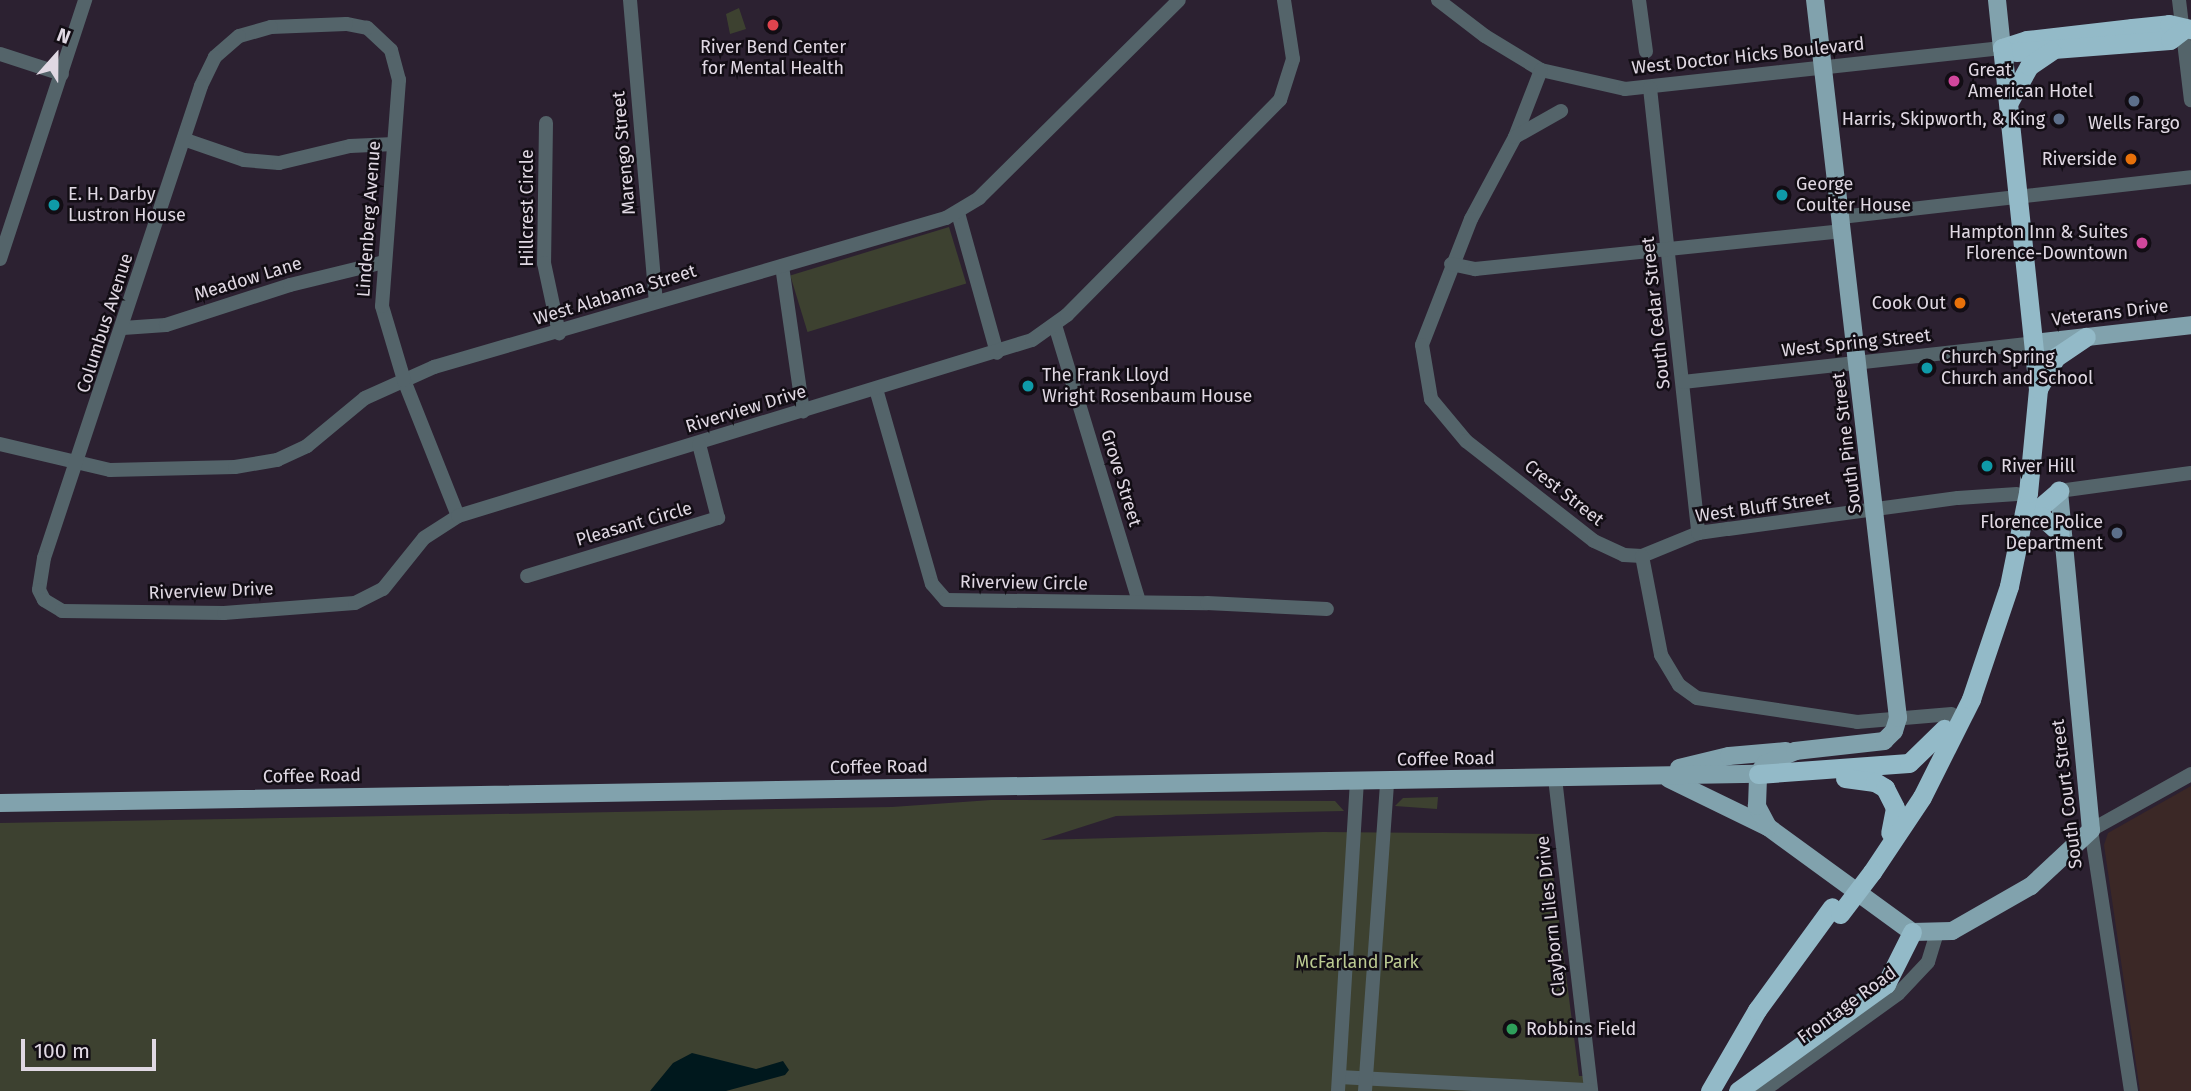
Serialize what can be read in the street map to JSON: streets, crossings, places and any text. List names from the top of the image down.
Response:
{
  "streets": {
    "main road": [
      "Veterans Drive",
      "South Pine Street",
      "Coffee Road",
      "South Court Street"
    ],
    "street": [
      "West Doctor Hicks Boulevard",
      "Marengo Street",
      "Hillcrest Circle",
      "Lindenberg Avenue",
      "Meadow Lane",
      "West Alabama Street",
      "South Cedar Street",
      "Columbus Avenue",
      "West Spring Street",
      "Riverview Drive",
      "Grove Street",
      "Crest Street",
      "West Bluff Street",
      "Pleasant Circle",
      "Riverview Circle",
      "Clayborn Liles Drive",
      "Frontage Road"
    ]
  },
  "crossings": [
    ["West Doctor Hicks Boulevard", "South Cedar Street"],
    ["West Doctor Hicks Boulevard", "South Pine Street"],
    ["West Doctor Hicks Boulevard", "Crest Street"],
    ["Marengo Street", "West Alabama Street"],
    ["Hillcrest Circle", "West Alabama Street"],
    ["Lindenberg Avenue", "Meadow Lane"],
    ["Lindenberg Avenue", "West Alabama Street"],
    ["Lindenberg Avenue", "Columbus Avenue"],
    ["Lindenberg Avenue", "Riverview Drive"],
    ["Meadow Lane", "Columbus Avenue"],
    ["West Alabama Street", "Columbus Avenue"],
    ["South Cedar Street", "West Spring Street"],
    ["South Cedar Street", "West Bluff Street"],
    ["Veterans Drive", "West Spring Street"],
    ["Columbus Avenue", "Riverview Drive"],
    ["West Spring Street", "South Pine Street"],
    ["Riverview Drive", "Grove Street"],
    ["Riverview Drive", "Pleasant Circle"],
    ["Riverview Drive", "Riverview Circle"],
    ["South Pine Street", "West Bluff Street"],
    ["Grove Street", "Riverview Circle"],
    ["Crest Street", "West Bluff Street"],
    ["Coffee Road", "Clayborn Liles Drive"]
  ],
  "parks": ["McFarland Park"],
  "places": [
    "River Bend Center for Mental Health",
    "Great American Hotel",
    "Wells Fargo",
    "Harris, Skipworth, & King",
    "Riverside",
    "George Coulter House",
    "E. H. Darby Lustron House",
    "Hampton Inn & Suites Florence-Downtown",
    "Cook Out",
    "Church Spring Church and School",
    "The Frank Lloyd Wright Rosenbaum House",
    "River Hill",
    "Florence Police Department",
    "Robbins Field"
  ],
  "scale_bar": "100 m",
  "north": "top"
}
